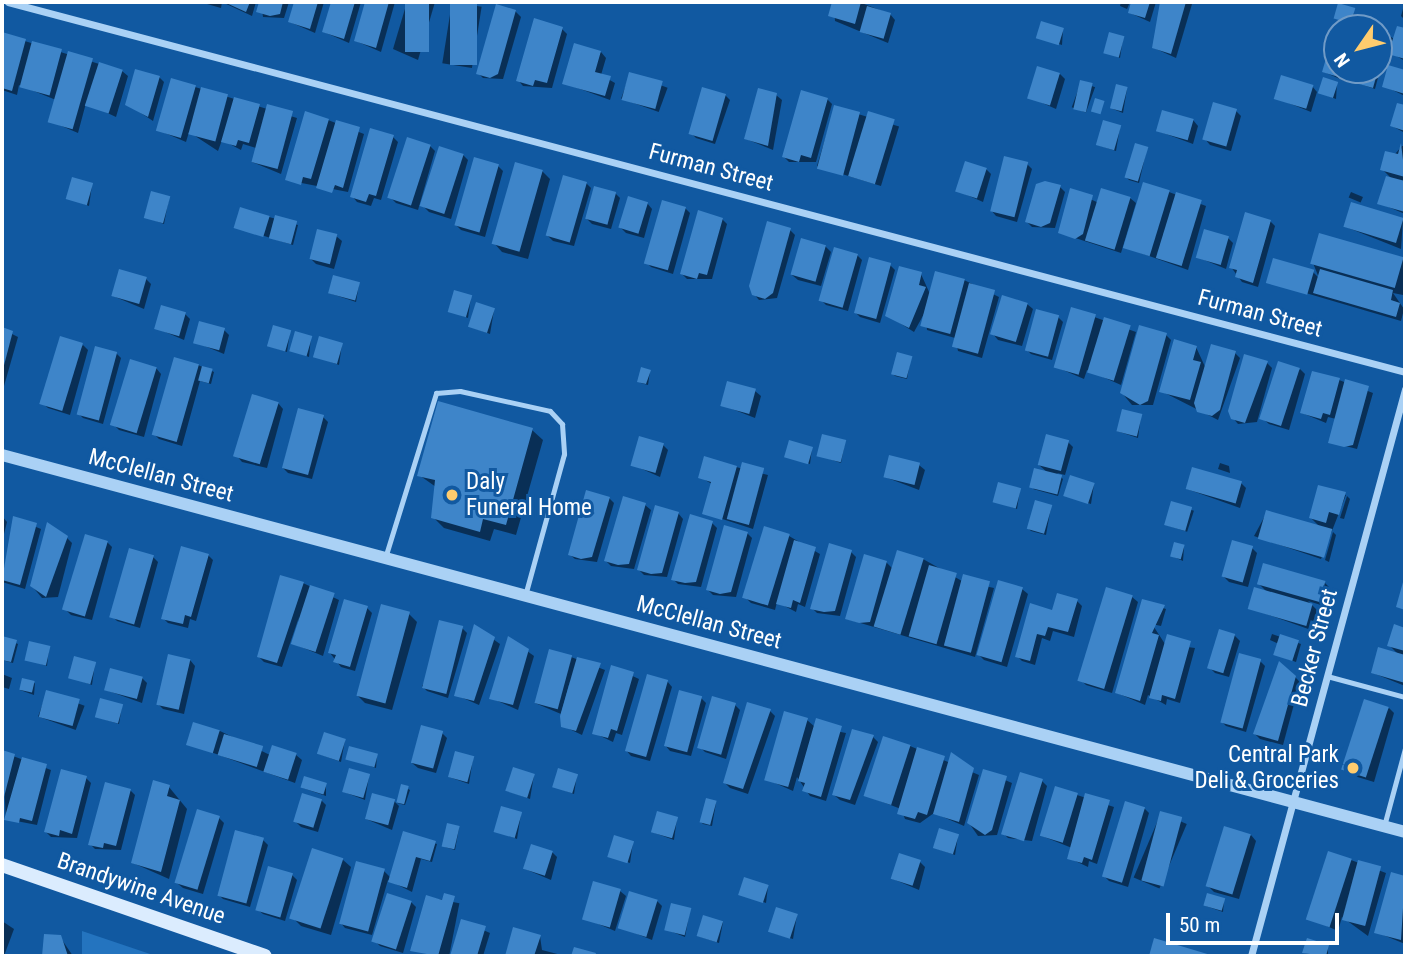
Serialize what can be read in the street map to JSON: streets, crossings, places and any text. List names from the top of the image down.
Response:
{
  "streets": {
    "main road": ["Brandywine Avenue"],
    "street": ["Furman Street", "McClellan Street", "Becker Street"]
  },
  "crossings": [
    ["McClellan Street", "Becker Street"]
  ],
  "places": ["Daly Funeral Home", "Central Park Deli & Groceries"],
  "scale_bar": "50 m",
  "north": "bottom left"
}
